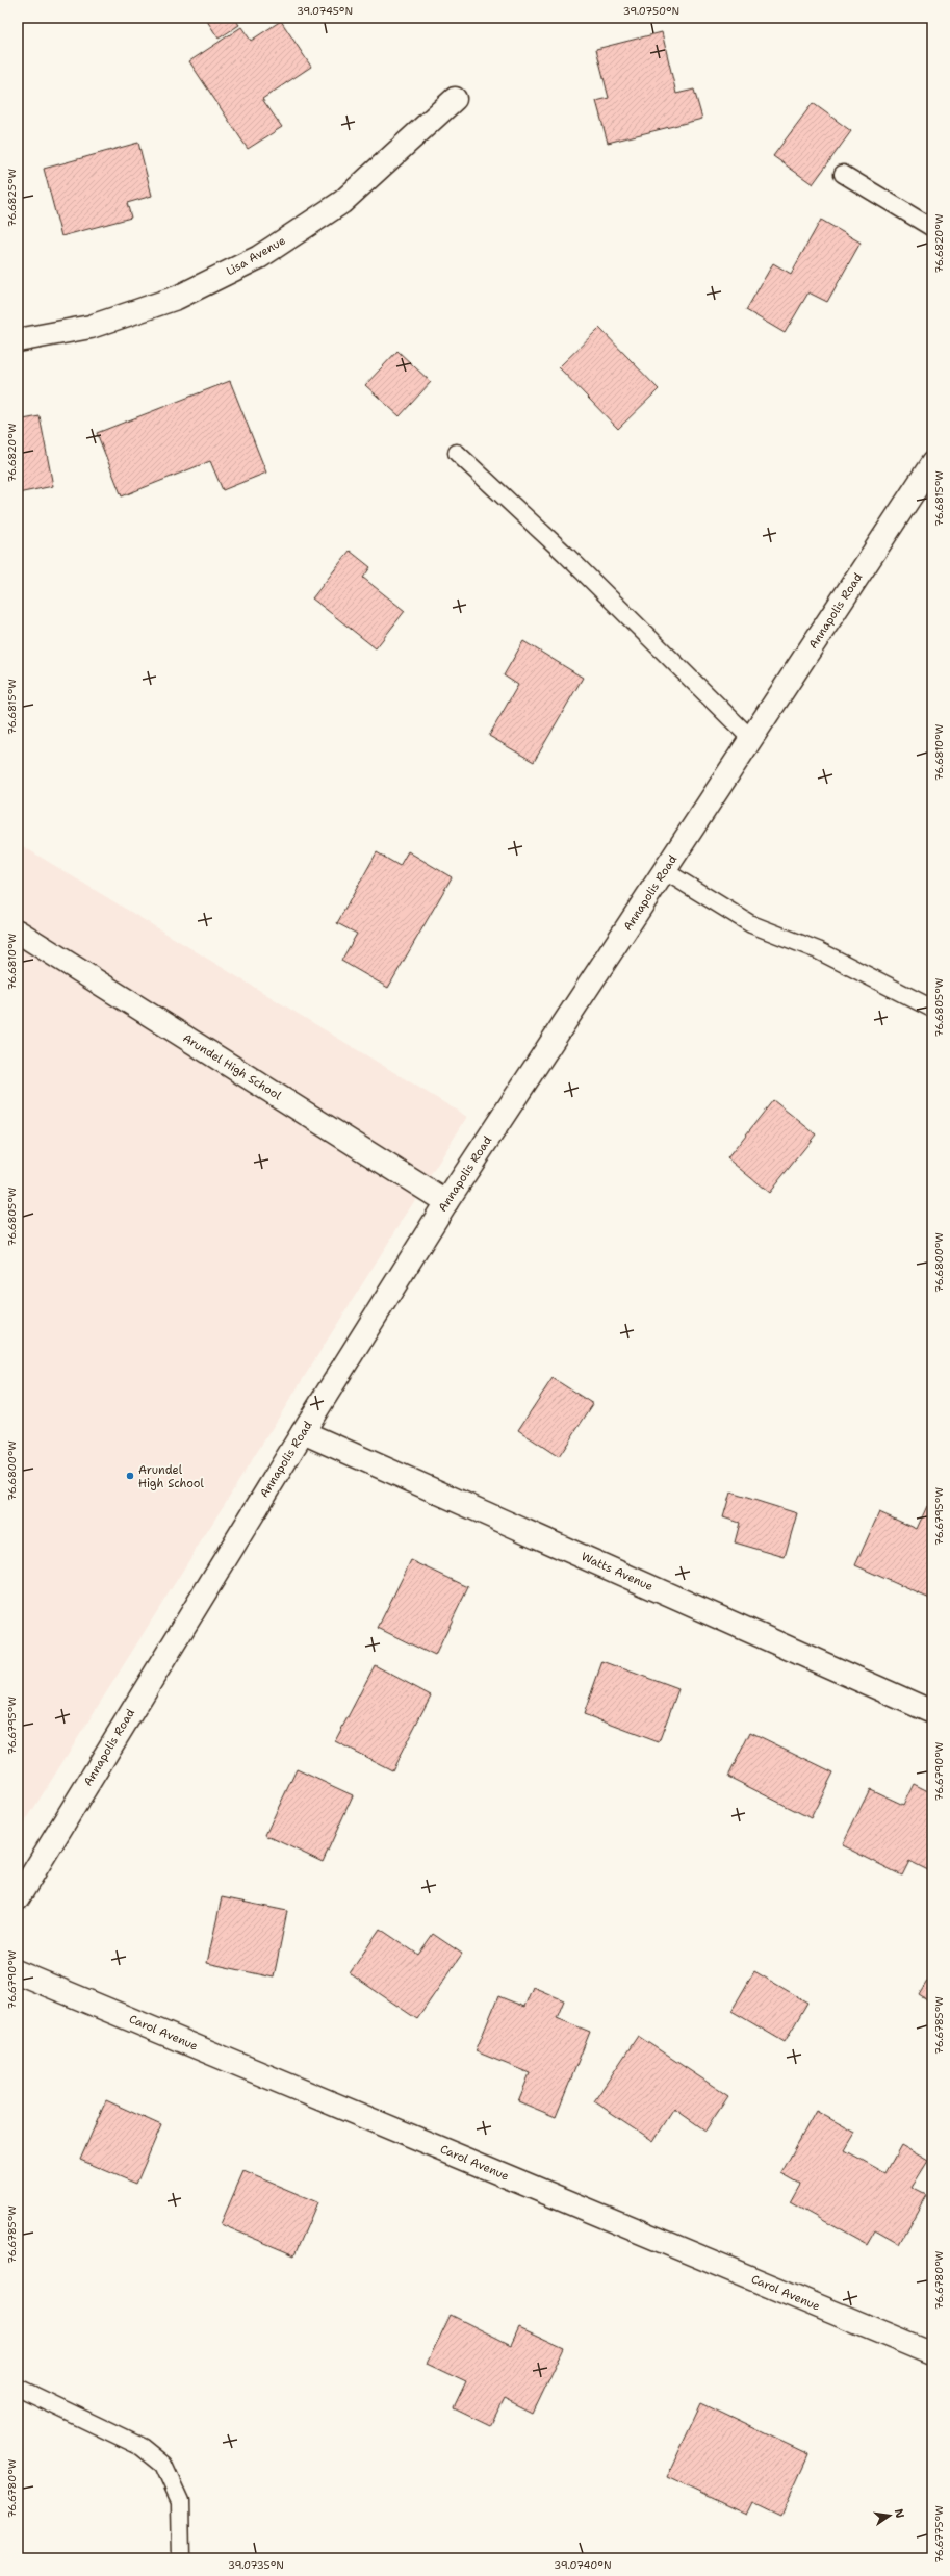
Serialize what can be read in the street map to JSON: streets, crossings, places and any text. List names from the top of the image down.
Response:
{
  "streets": {
    "street": [
      "Lisa Avenue",
      "Annapolis Road",
      "Arundel High School",
      "Watts Avenue",
      "Carol Avenue"
    ]
  },
  "crossings": [
    ["Annapolis Road", "Arundel High School"],
    ["Annapolis Road", "Watts Avenue"]
  ],
  "places": ["Arundel High School"],
  "north": "right",
  "coordinates": [
    "39.0745°N",
    "39.0750°N",
    "76.6825°W",
    "76.6820°W",
    "76.6815°W",
    "76.6810°W",
    "76.6805°W",
    "76.6800°W",
    "76.6795°W",
    "76.6790°W",
    "76.6785°W",
    "76.6780°W",
    "76.6775°W",
    "39.0735°N",
    "39.0740°N"
  ]
}
